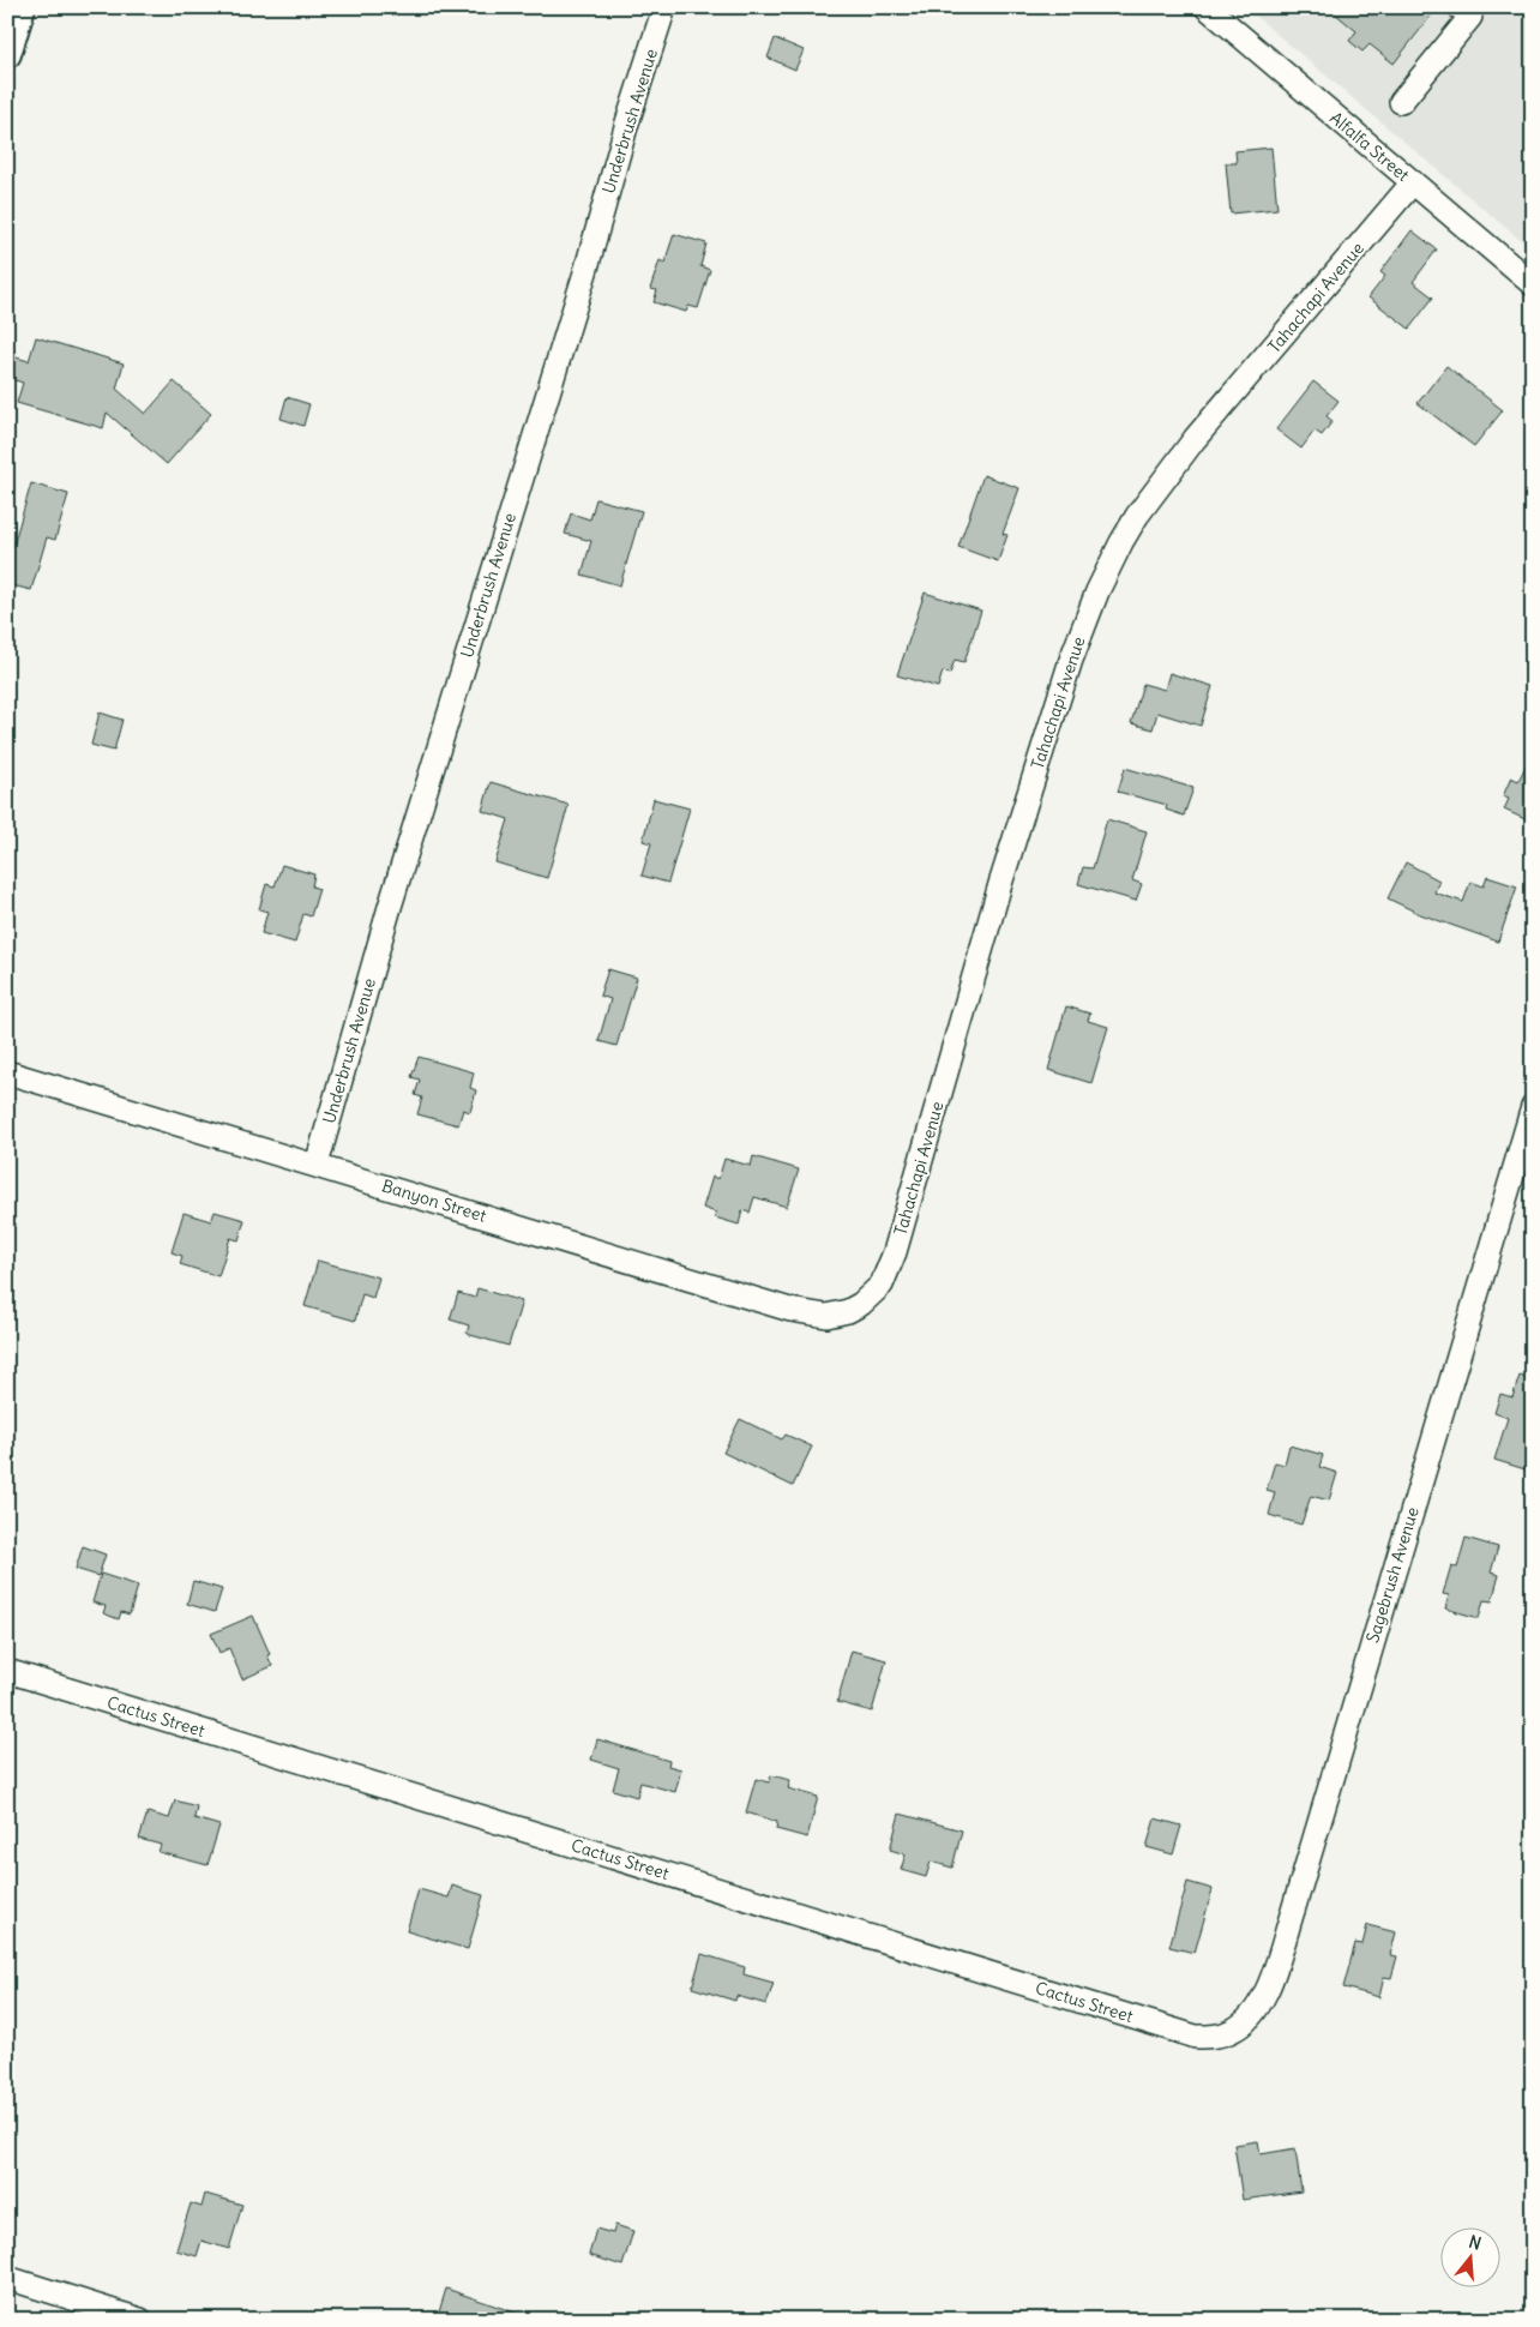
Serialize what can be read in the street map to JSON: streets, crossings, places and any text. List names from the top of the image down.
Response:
{
  "streets": {
    "street": [
      "Underbrush Avenue",
      "Alfalfa Street",
      "Tahachapi Avenue",
      "Banyon Street",
      "Sagebrush Avenue",
      "Cactus Street"
    ]
  },
  "crossings": [
    ["Underbrush Avenue", "Banyon Street"],
    ["Alfalfa Street", "Tahachapi Avenue"],
    ["Tahachapi Avenue", "Banyon Street"],
    ["Sagebrush Avenue", "Cactus Street"]
  ],
  "north": "top"
}
